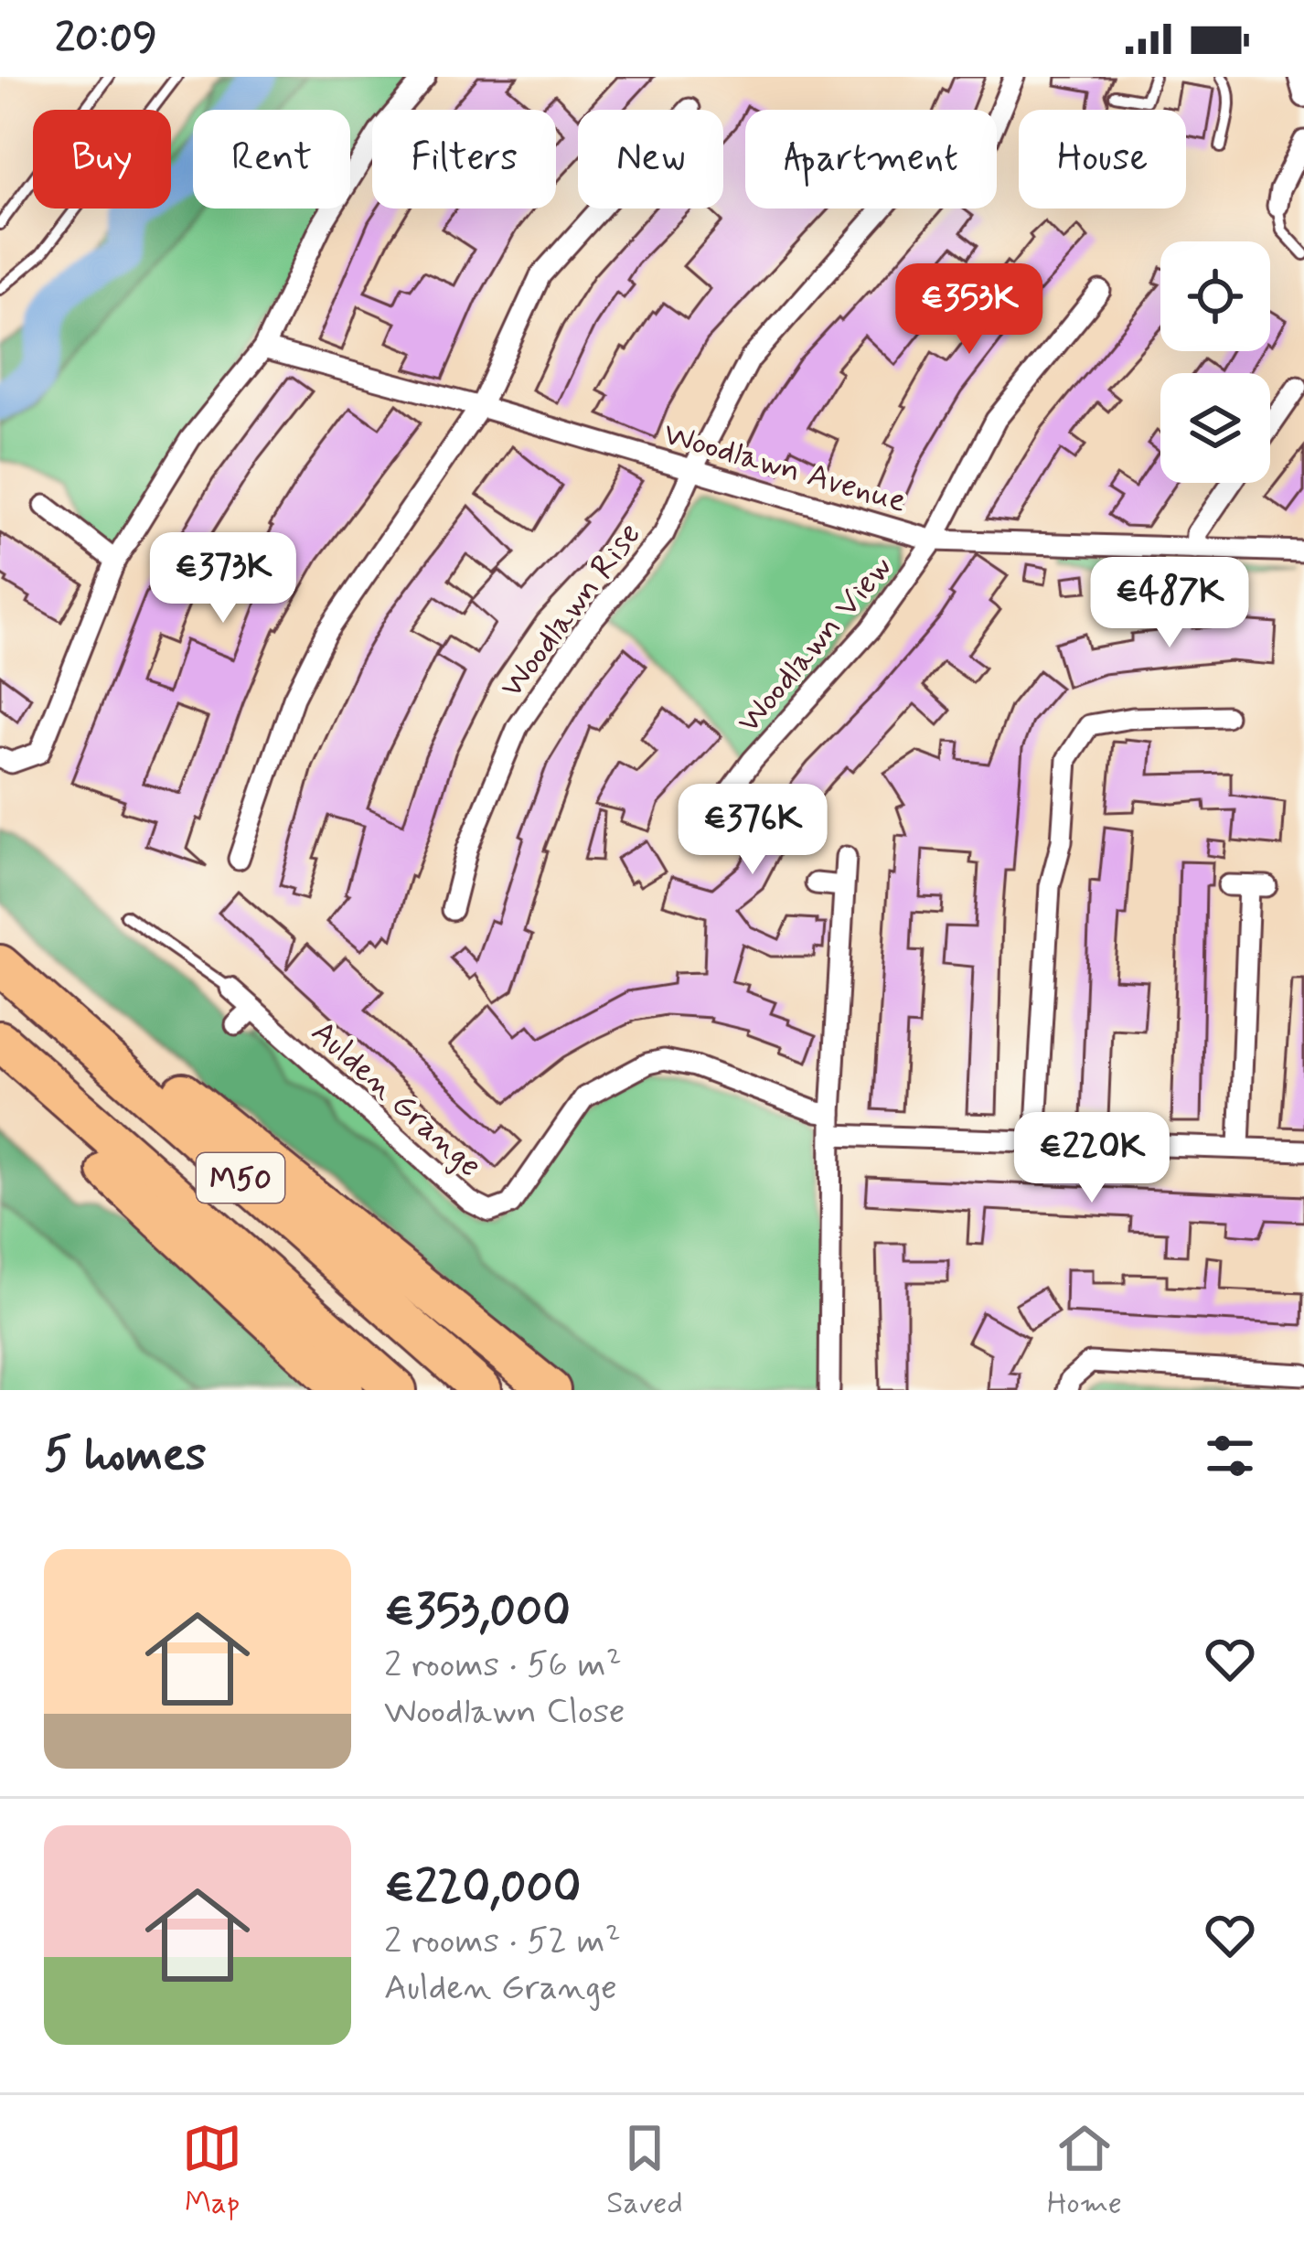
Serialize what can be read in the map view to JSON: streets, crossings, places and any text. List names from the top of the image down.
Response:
{
  "streets": {
    "highway": ["M50"],
    "street": [
      "Woodlawn Avenue",
      "Woodlawn Rise",
      "Woodlawn View",
      "Aulden Grange"
    ]
  },
  "crossings": [
    ["Woodlawn Avenue", "Woodlawn Rise"],
    ["Woodlawn Avenue", "Woodlawn View"]
  ],
  "page": {
    "status": "20:09",
    "chip": [
      "Buy",
      "Rent",
      "Filters",
      "New",
      "Apartment",
      "House"
    ],
    "price": [
      "€353K",
      "€373K",
      "€487K",
      "€376K",
      "€220K"
    ],
    "heading": "5 homes",
    "list": [
      {
        "name": "€353,000",
        "note": "2 rooms · 56 m² · Woodlawn Close"
      },
      {
        "name": "€220,000",
        "note": "2 rooms · 52 m² · Aulden Grange"
      }
    ],
    "tabs": ["Map", "Saved", "Home"]
  }
}
